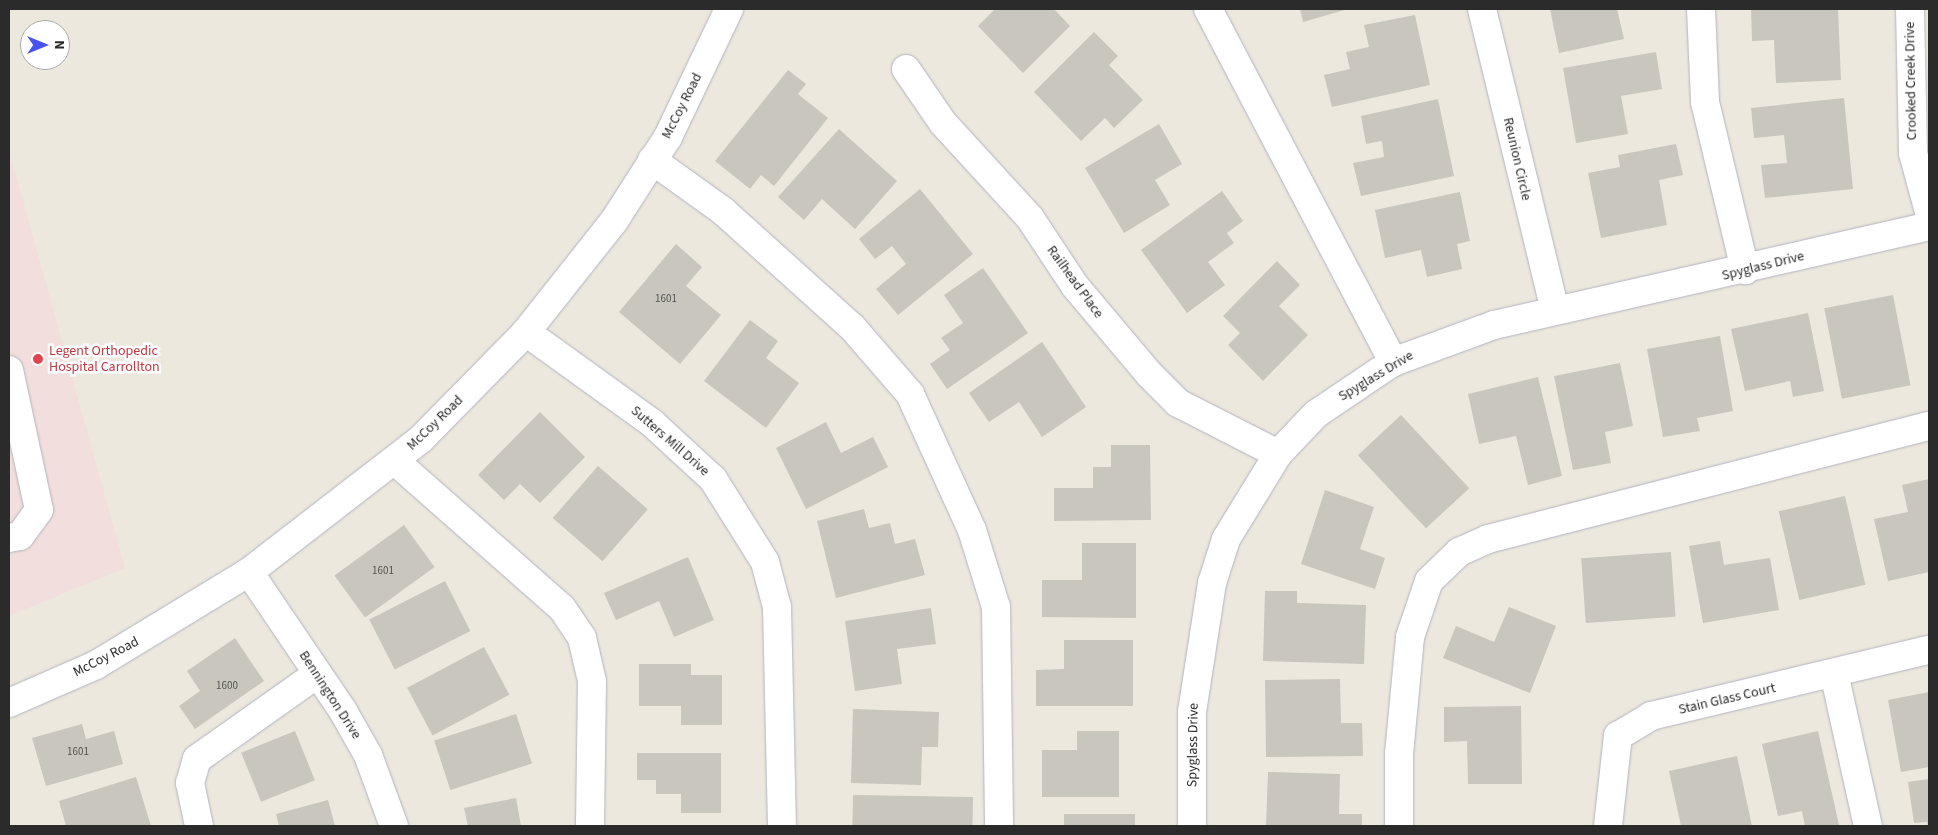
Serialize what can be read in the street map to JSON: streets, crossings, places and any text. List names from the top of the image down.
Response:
{
  "streets": {
    "street": [
      "Crooked Creek Drive",
      "McCoy Road",
      "Reunion Circle",
      "Spyglass Drive",
      "Railhead Place",
      "Sutters Mill Drive",
      "Bennington Drive",
      "Stain Glass Court"
    ]
  },
  "crossings": [
    ["McCoy Road", "Sutters Mill Drive"],
    ["McCoy Road", "Bennington Drive"],
    ["Reunion Circle", "Spyglass Drive"],
    ["Spyglass Drive", "Railhead Place"]
  ],
  "places": ["Legent Orthopedic Hospital Carrollton"],
  "house_numbers": [
    "1601",
    "1601",
    "1600",
    "1601"
  ],
  "north": "right"
}
